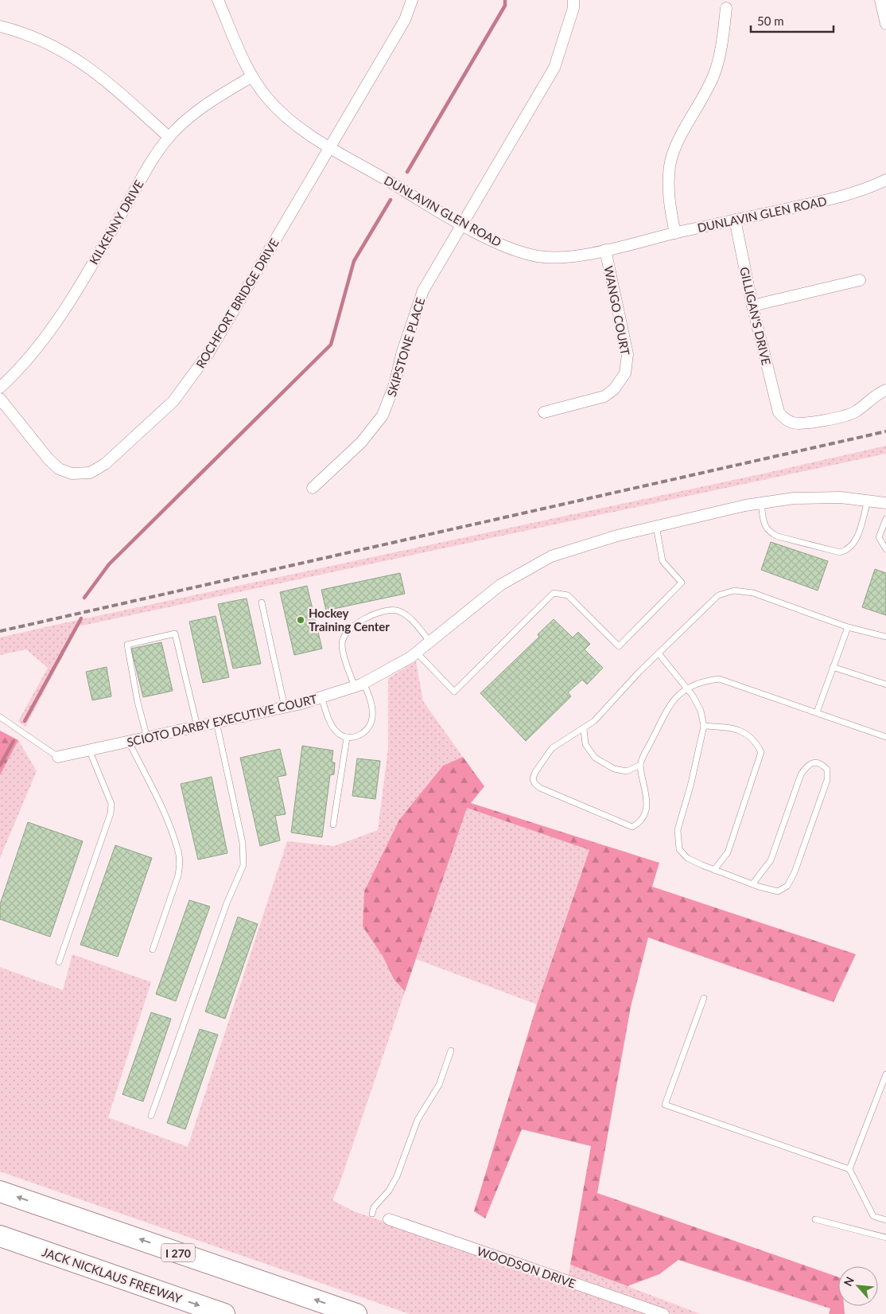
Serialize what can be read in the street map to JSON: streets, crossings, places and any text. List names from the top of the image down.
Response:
{
  "streets": {
    "highway": ["I 270", "JACK NICKLAUS FREEWAY"],
    "street": [
      "DUNLAVIN GLEN ROAD",
      "KILKENNY DRIVE",
      "ROCHFORT BRIDGE DRIVE",
      "WANGO COURT",
      "GILLIGAN'S DRIVE",
      "SKIPSTONE PLACE",
      "SCIOTO DARBY EXECUTIVE COURT",
      "WOODSON DRIVE"
    ]
  },
  "crossings": [
    ["DUNLAVIN GLEN ROAD", "KILKENNY DRIVE"],
    ["DUNLAVIN GLEN ROAD", "ROCHFORT BRIDGE DRIVE"],
    ["DUNLAVIN GLEN ROAD", "WANGO COURT"],
    ["DUNLAVIN GLEN ROAD", "GILLIGAN'S DRIVE"],
    ["DUNLAVIN GLEN ROAD", "SKIPSTONE PLACE"]
  ],
  "places": ["Hockey Training Center"],
  "scale_bar": "50 m",
  "north": "top left"
}
